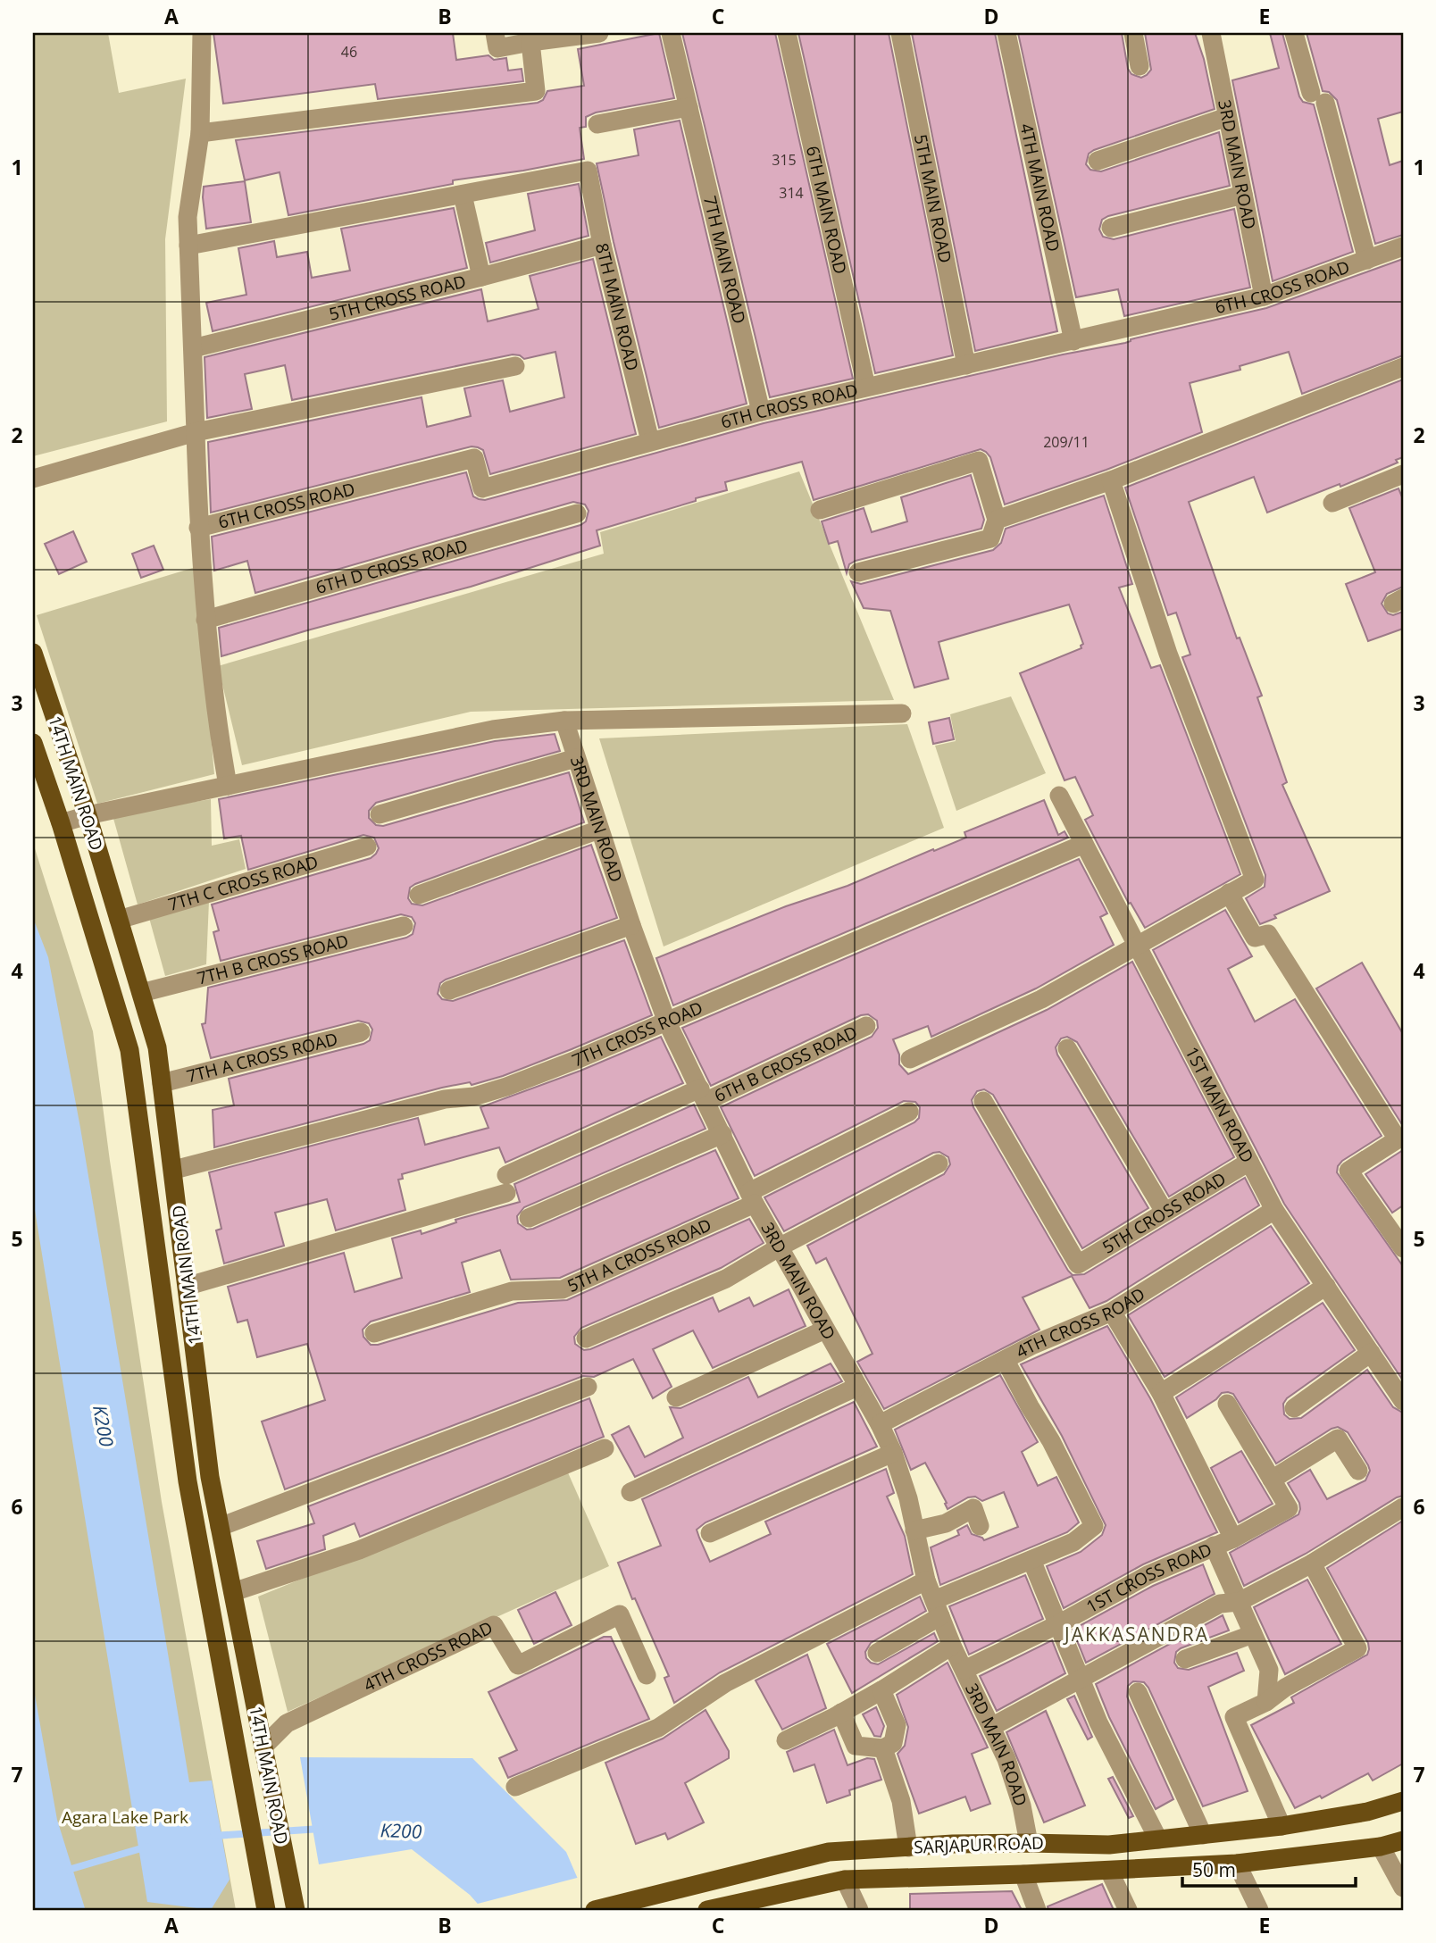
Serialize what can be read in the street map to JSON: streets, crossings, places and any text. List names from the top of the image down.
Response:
{
  "streets": {
    "main road": ["14TH MAIN ROAD", "SARJAPUR ROAD"],
    "street": [
      "3RD MAIN ROAD",
      "4TH MAIN ROAD",
      "5TH MAIN ROAD",
      "6TH MAIN ROAD",
      "7TH MAIN ROAD",
      "6TH CROSS ROAD",
      "5TH CROSS ROAD",
      "8TH MAIN ROAD",
      "6TH D CROSS ROAD",
      "7TH C CROSS ROAD",
      "7TH B CROSS ROAD",
      "7TH CROSS ROAD",
      "7TH A CROSS ROAD",
      "6TH B CROSS ROAD",
      "1ST MAIN ROAD",
      "5TH A CROSS ROAD",
      "4TH CROSS ROAD",
      "1ST CROSS ROAD"
    ]
  },
  "crossings": [
    ["3RD MAIN ROAD", "6TH CROSS ROAD"],
    ["3RD MAIN ROAD", "7TH CROSS ROAD"],
    ["3RD MAIN ROAD", "6TH B CROSS ROAD"],
    ["3RD MAIN ROAD", "5TH A CROSS ROAD"],
    ["3RD MAIN ROAD", "4TH CROSS ROAD"],
    ["3RD MAIN ROAD", "1ST CROSS ROAD"],
    ["3RD MAIN ROAD", "SARJAPUR ROAD"],
    ["4TH MAIN ROAD", "6TH CROSS ROAD"],
    ["5TH MAIN ROAD", "6TH CROSS ROAD"],
    ["6TH MAIN ROAD", "6TH CROSS ROAD"],
    ["7TH MAIN ROAD", "6TH CROSS ROAD"],
    ["6TH CROSS ROAD", "8TH MAIN ROAD"],
    ["5TH CROSS ROAD", "8TH MAIN ROAD"],
    ["5TH CROSS ROAD", "1ST MAIN ROAD"],
    ["14TH MAIN ROAD", "7TH C CROSS ROAD"],
    ["14TH MAIN ROAD", "7TH B CROSS ROAD"],
    ["14TH MAIN ROAD", "7TH CROSS ROAD"],
    ["14TH MAIN ROAD", "7TH A CROSS ROAD"],
    ["14TH MAIN ROAD", "6TH B CROSS ROAD"],
    ["14TH MAIN ROAD", "4TH CROSS ROAD"],
    ["7TH CROSS ROAD", "1ST MAIN ROAD"],
    ["1ST MAIN ROAD", "4TH CROSS ROAD"]
  ],
  "districts": ["JAKKASANDRA"],
  "water": ["K200"],
  "parks": ["Agara Lake Park"],
  "house_numbers": [
    "46",
    "315",
    "314",
    "209/11"
  ],
  "scale_bar": "50 m",
  "grid": {
    "columns": [
      "A",
      "B",
      "C",
      "D",
      "E"
    ],
    "rows": [
      "1",
      "2",
      "3",
      "4",
      "5",
      "6",
      "7"
    ]
  }
}
